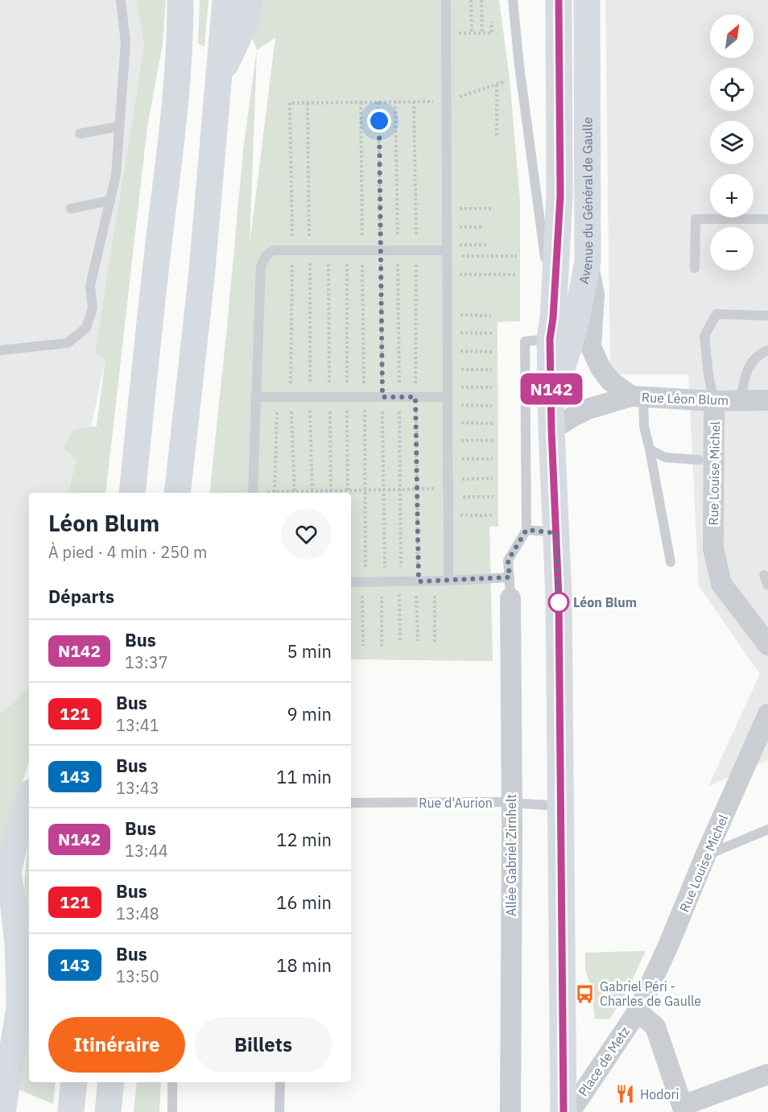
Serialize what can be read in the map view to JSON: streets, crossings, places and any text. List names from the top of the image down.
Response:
{
  "streets": {
    "main road": ["Avenue du Général de Gaulle"],
    "street": [
      "Rue Léon Blum",
      "Rue Louise Michel",
      "Allée Gabriel Zirnhelt",
      "Place de Metz"
    ],
    "lane": ["Rue d'Aurion"]
  },
  "crossings": [
    ["Avenue du Général de Gaulle", "Rue Léon Blum"],
    ["Avenue du Général de Gaulle", "Rue d'Aurion"],
    ["Rue Léon Blum", "Rue Louise Michel"],
    ["Rue Louise Michel", "Place de Metz"],
    ["Rue d'Aurion", "Allée Gabriel Zirnhelt"]
  ],
  "places": {
    "other": ["Léon Blum"],
    "bus stop": ["Gabriel Péri - Charles de Gaulle"],
    "restaurant": ["Hodori"]
  },
  "lines": ["bus line N142"],
  "north": "top right",
  "page": {
    "on_map": "N142",
    "map_buttons": ["+", "−"],
    "heading": [
      ["Léon Blum", "À pied · 4 min · 250 m"],
      "Départs"
    ],
    "list": [
      {
        "mark": "N142",
        "name": "Bus",
        "note": "13:37",
        "value": "5 min"
      },
      {
        "mark": "121",
        "name": "Bus",
        "note": "13:41",
        "value": "9 min"
      },
      {
        "mark": "143",
        "name": "Bus",
        "note": "13:43",
        "value": "11 min"
      },
      {
        "mark": "N142",
        "name": "Bus",
        "note": "13:44",
        "value": "12 min"
      },
      {
        "mark": "121",
        "name": "Bus",
        "note": "13:48",
        "value": "16 min"
      },
      {
        "mark": "143",
        "name": "Bus",
        "note": "13:50",
        "value": "18 min"
      }
    ],
    "buttons": ["Itinéraire", "Billets"]
  }
}
